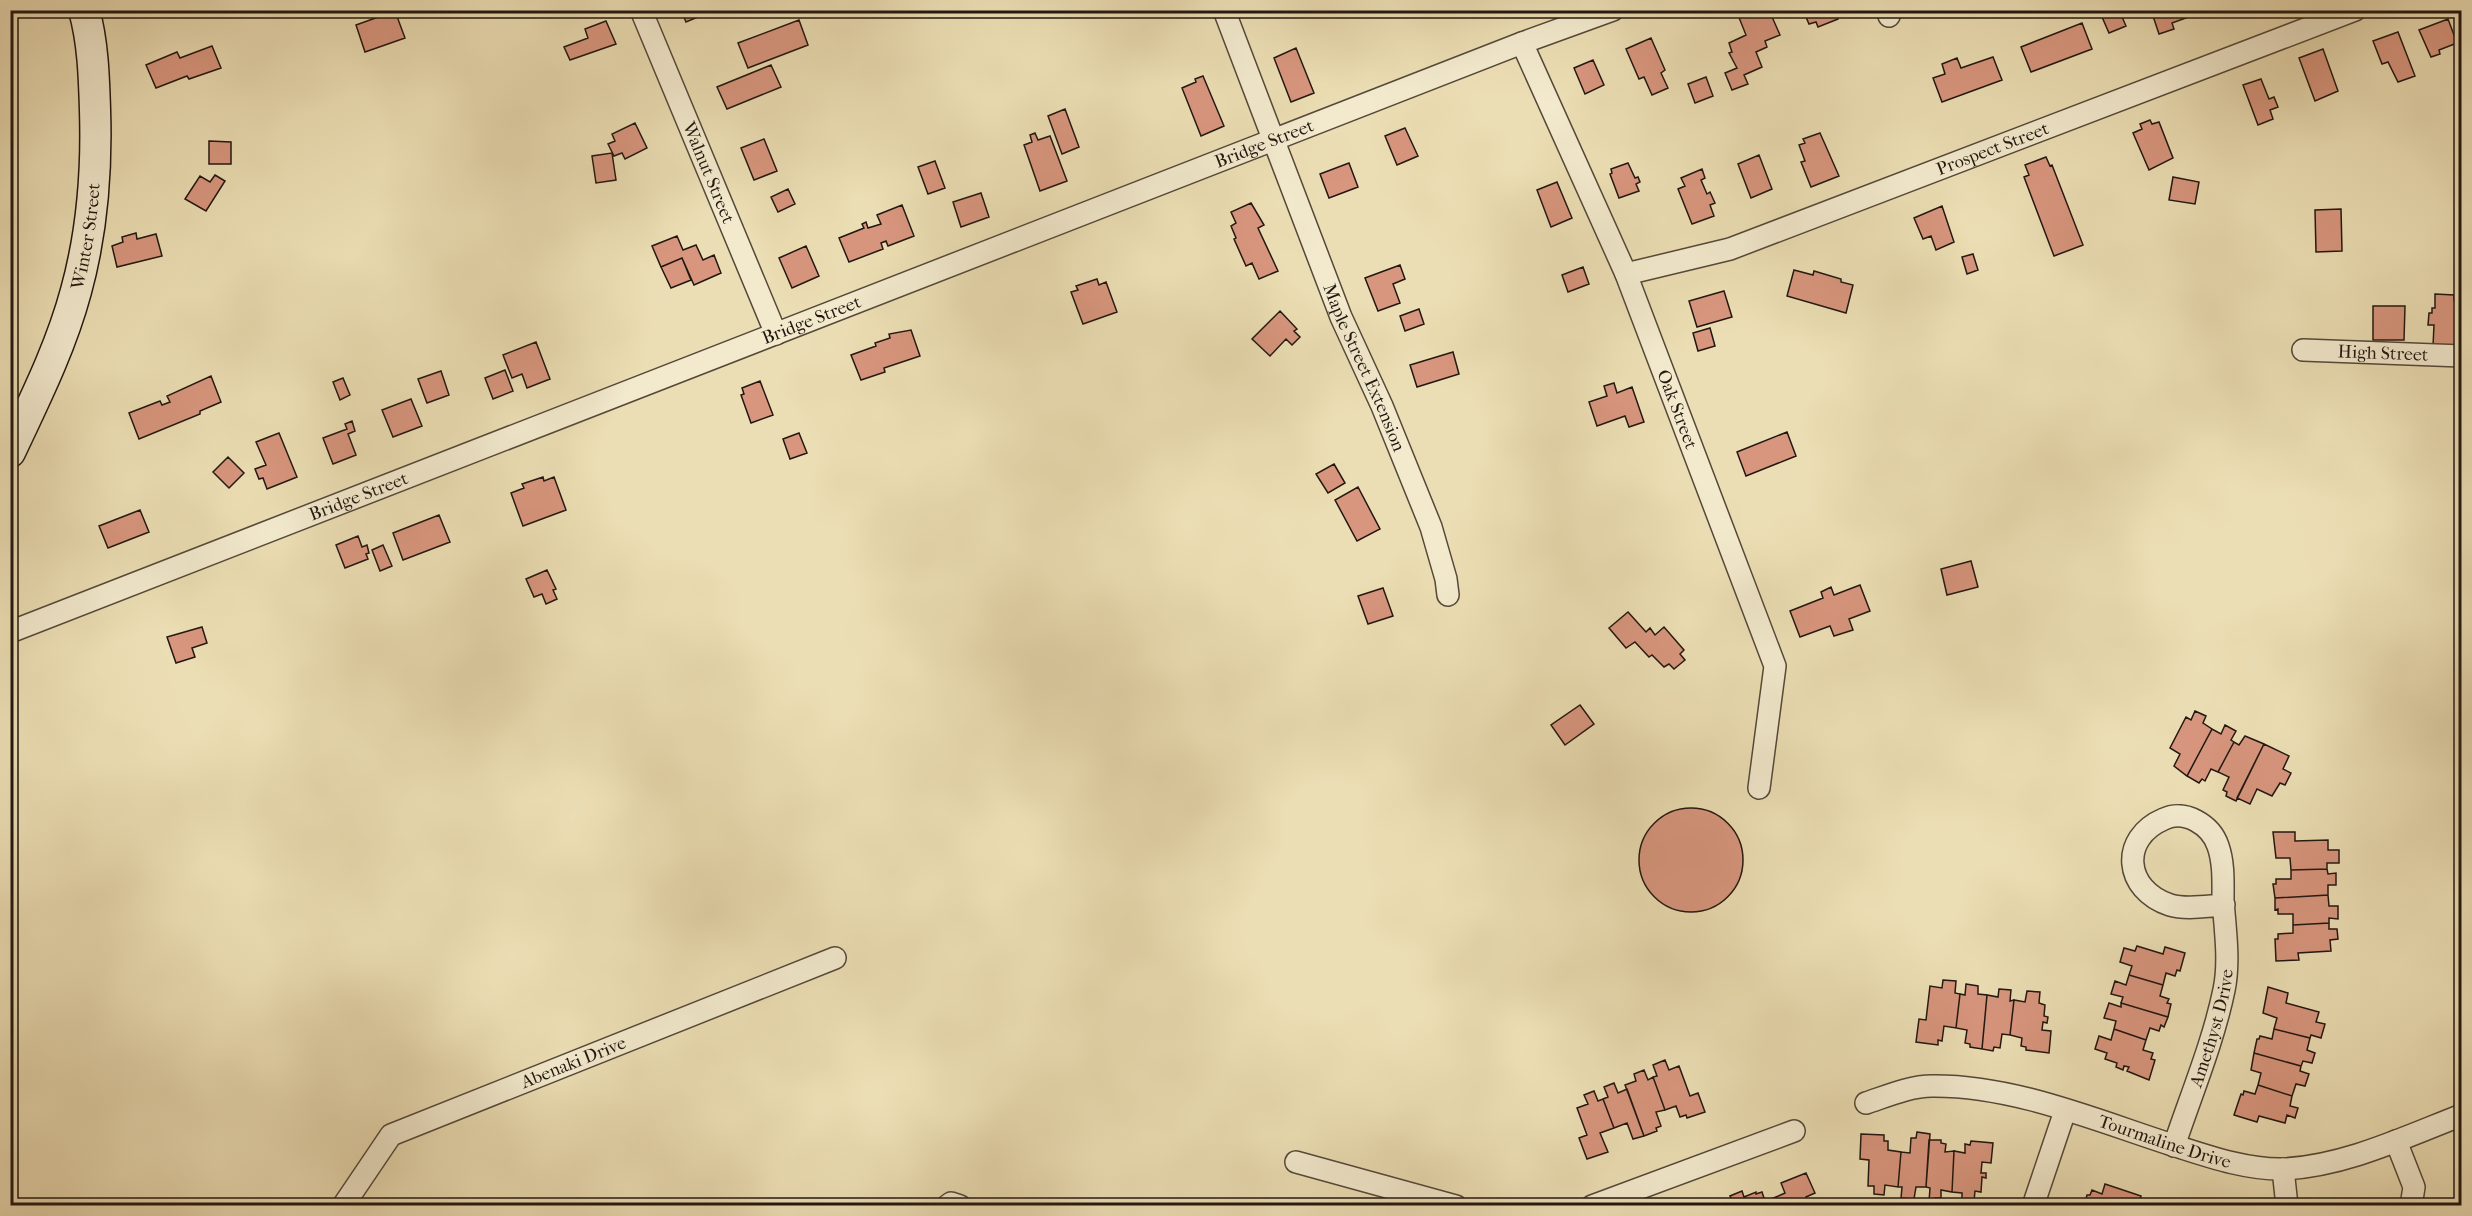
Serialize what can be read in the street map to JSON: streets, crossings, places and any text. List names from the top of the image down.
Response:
{
  "streets": {
    "street": [
      "Bridge Street",
      "Prospect Street",
      "Walnut Street",
      "Winter Street",
      "High Street",
      "Maple Street Extension",
      "Oak Street",
      "Amethyst Drive",
      "Abenaki Drive",
      "Tourmaline Drive"
    ]
  },
  "crossings": [
    ["Bridge Street", "Walnut Street"],
    ["Bridge Street", "Maple Street Extension"],
    ["Bridge Street", "Oak Street"],
    ["Prospect Street", "Oak Street"],
    ["Amethyst Drive", "Tourmaline Drive"]
  ]
}
